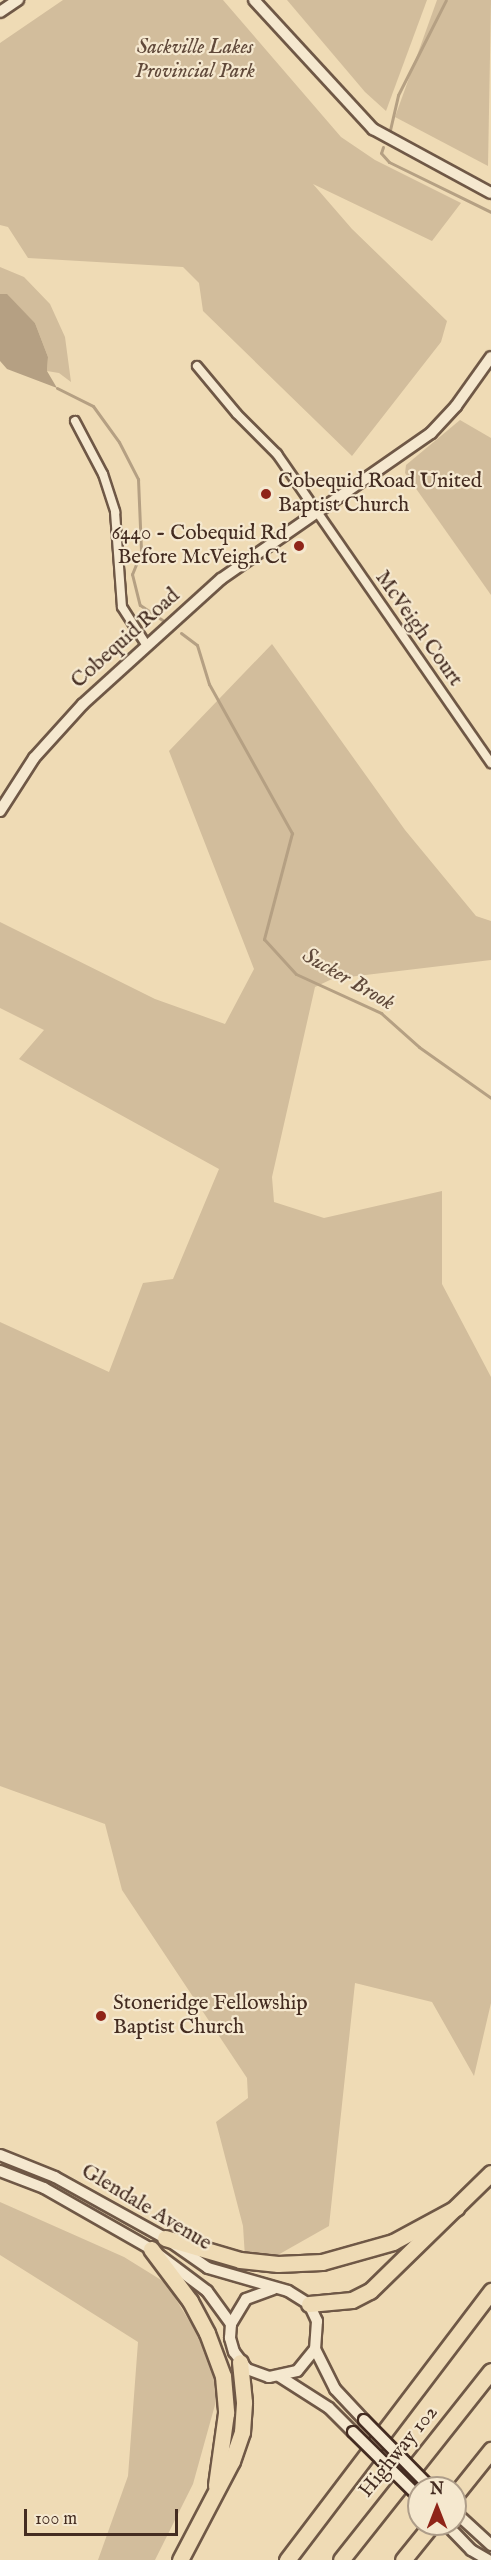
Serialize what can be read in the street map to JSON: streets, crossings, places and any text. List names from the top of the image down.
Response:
{
  "streets": {
    "highway": ["Highway 102"],
    "main road": ["Cobequid Road", "Glendale Avenue"],
    "street": ["McVeigh Court"]
  },
  "crossings": [
    ["McVeigh Court", "Cobequid Road"]
  ],
  "water": ["Sucker Brook"],
  "parks": ["Sackville Lakes Provincial Park"],
  "places": ["Cobequid Road United Baptist Church", "6440 - Cobequid Rd Before McVeigh Ct", "Stoneridge Fellowship Baptist Church"],
  "scale_bar": "100 m",
  "north": "top"
}
